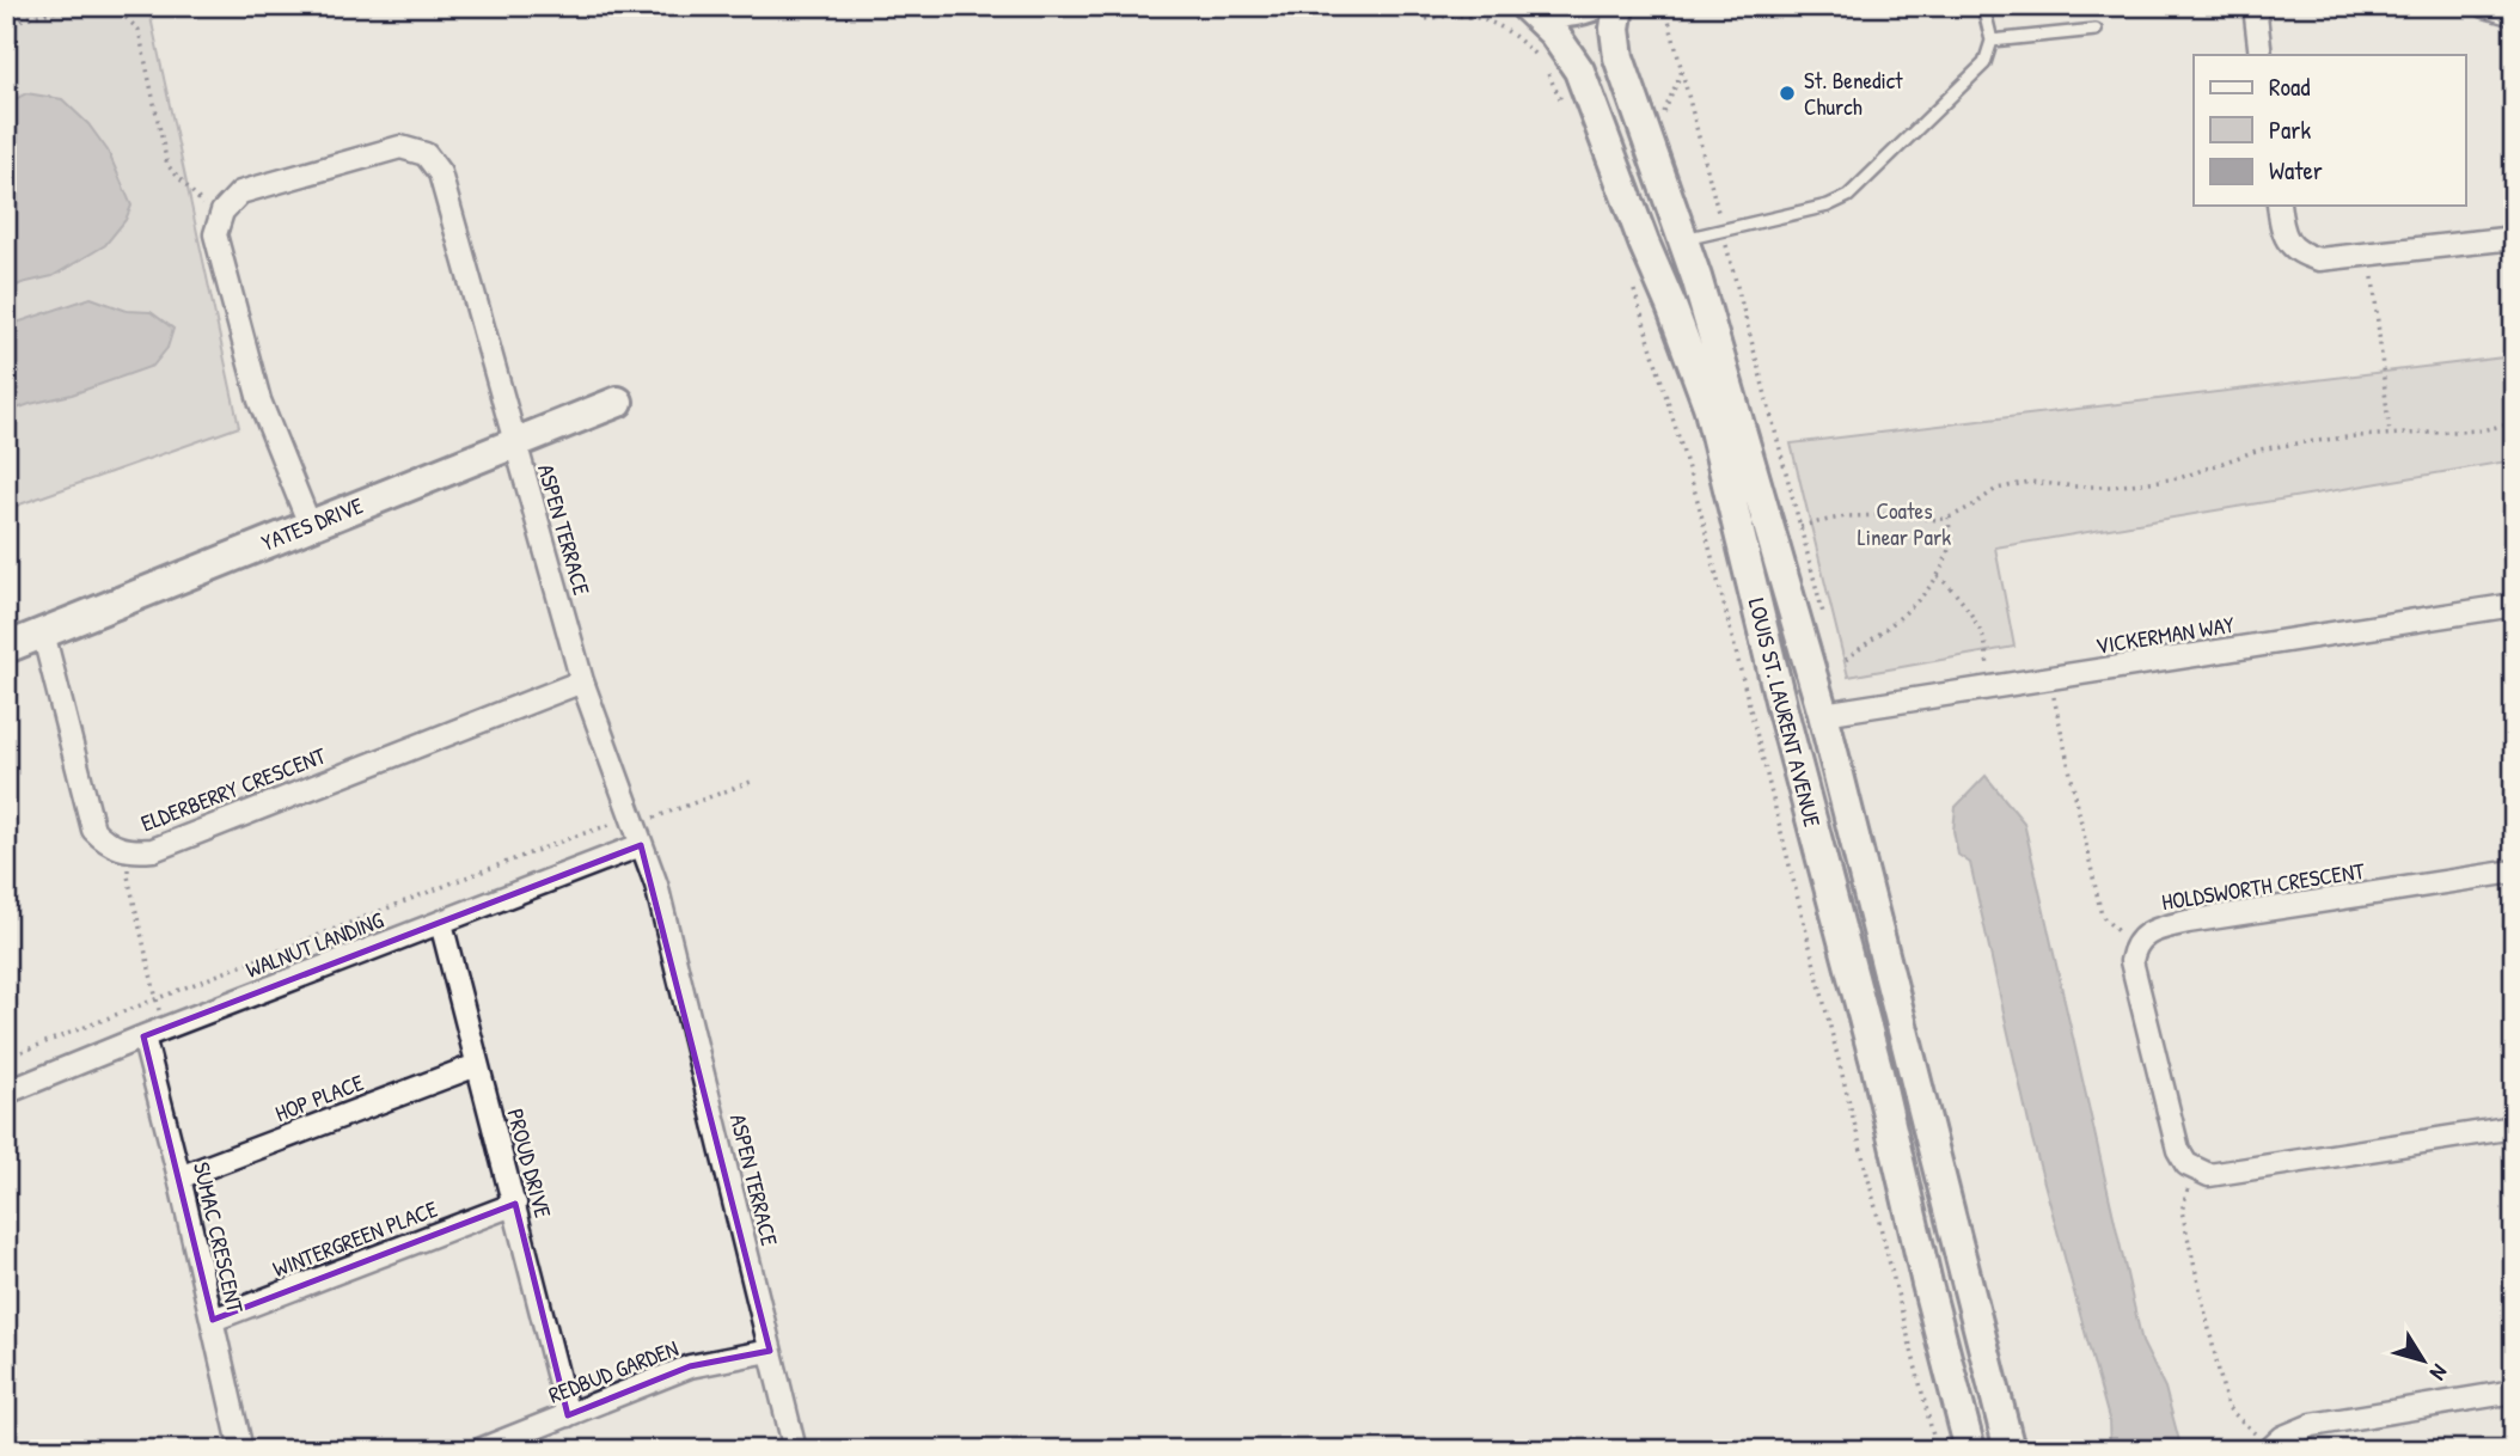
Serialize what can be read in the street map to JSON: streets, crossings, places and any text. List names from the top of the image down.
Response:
{
  "streets": {
    "main road": ["YATES DRIVE", "LOUIS ST. LAURENT AVENUE"],
    "street": [
      "ASPEN TERRACE",
      "VICKERMAN WAY",
      "ELDERBERRY CRESCENT",
      "HOLDSWORTH CRESCENT",
      "WALNUT LANDING",
      "HOP PLACE",
      "PROUD DRIVE",
      "SUMAC CRESCENT",
      "WINTERGREEN PLACE",
      "REDBUD GARDEN"
    ]
  },
  "crossings": [
    ["YATES DRIVE", "ASPEN TERRACE"],
    ["YATES DRIVE", "ELDERBERRY CRESCENT"],
    ["ASPEN TERRACE", "ELDERBERRY CRESCENT"],
    ["ASPEN TERRACE", "WALNUT LANDING"],
    ["ASPEN TERRACE", "REDBUD GARDEN"],
    ["VICKERMAN WAY", "LOUIS ST. LAURENT AVENUE"],
    ["WALNUT LANDING", "PROUD DRIVE"],
    ["WALNUT LANDING", "SUMAC CRESCENT"],
    ["HOP PLACE", "PROUD DRIVE"],
    ["HOP PLACE", "SUMAC CRESCENT"],
    ["PROUD DRIVE", "WINTERGREEN PLACE"],
    ["PROUD DRIVE", "REDBUD GARDEN"],
    ["SUMAC CRESCENT", "WINTERGREEN PLACE"]
  ],
  "parks": ["Coates Linear Park"],
  "places": ["St. Benedict Church"],
  "legend": ["Road", "Park", "Water"],
  "north": "bottom right"
}
